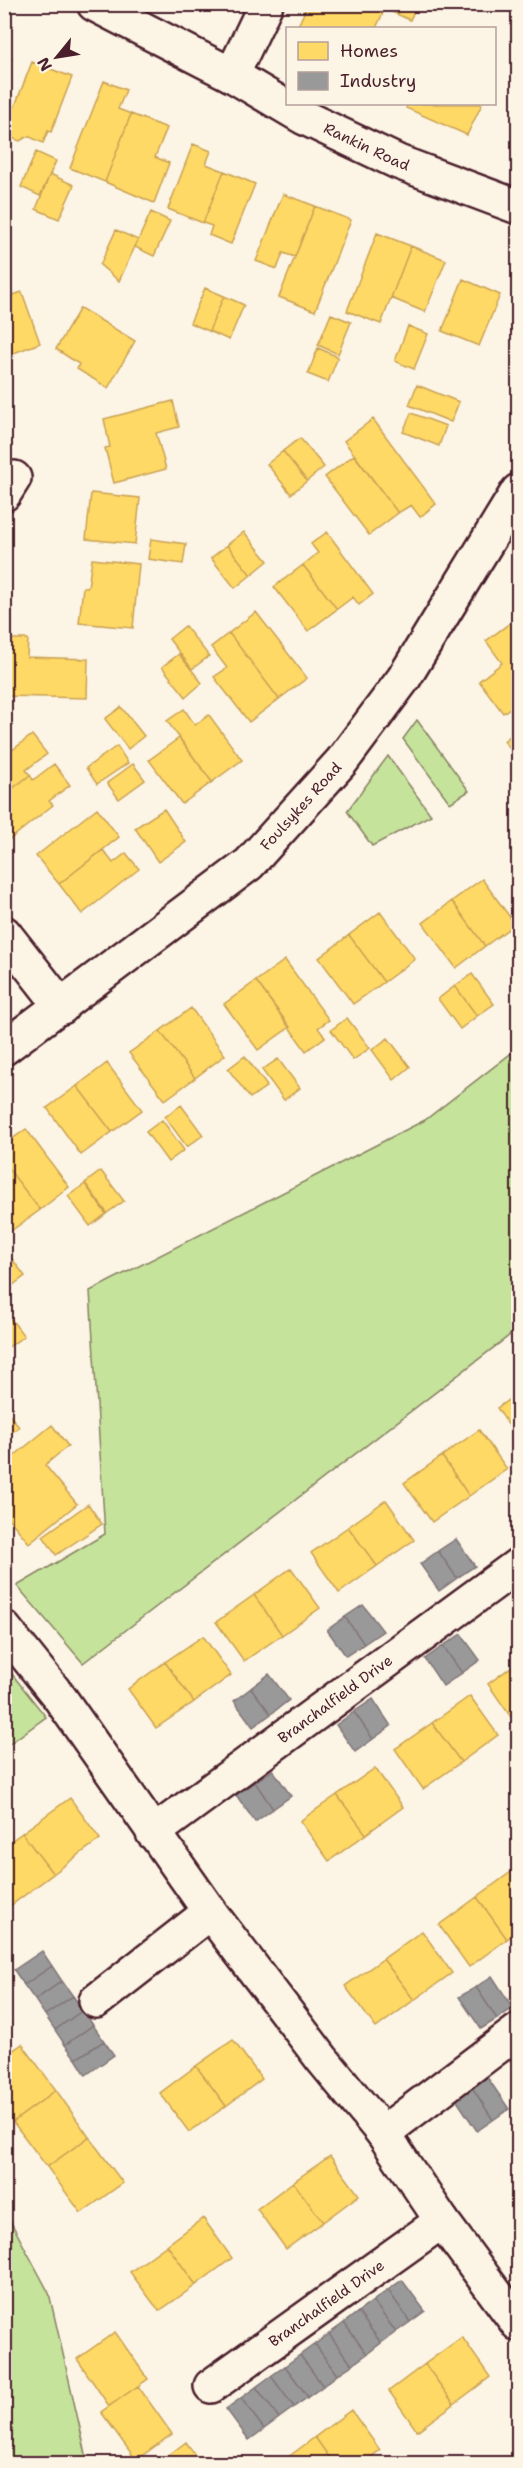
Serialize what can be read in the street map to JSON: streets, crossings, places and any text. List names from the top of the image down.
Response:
{
  "streets": {
    "street": ["Rankin Road", "Foulsykes Road", "Branchalfield Drive"]
  },
  "legend": ["Homes", "Industry"],
  "north": "bottom left"
}
